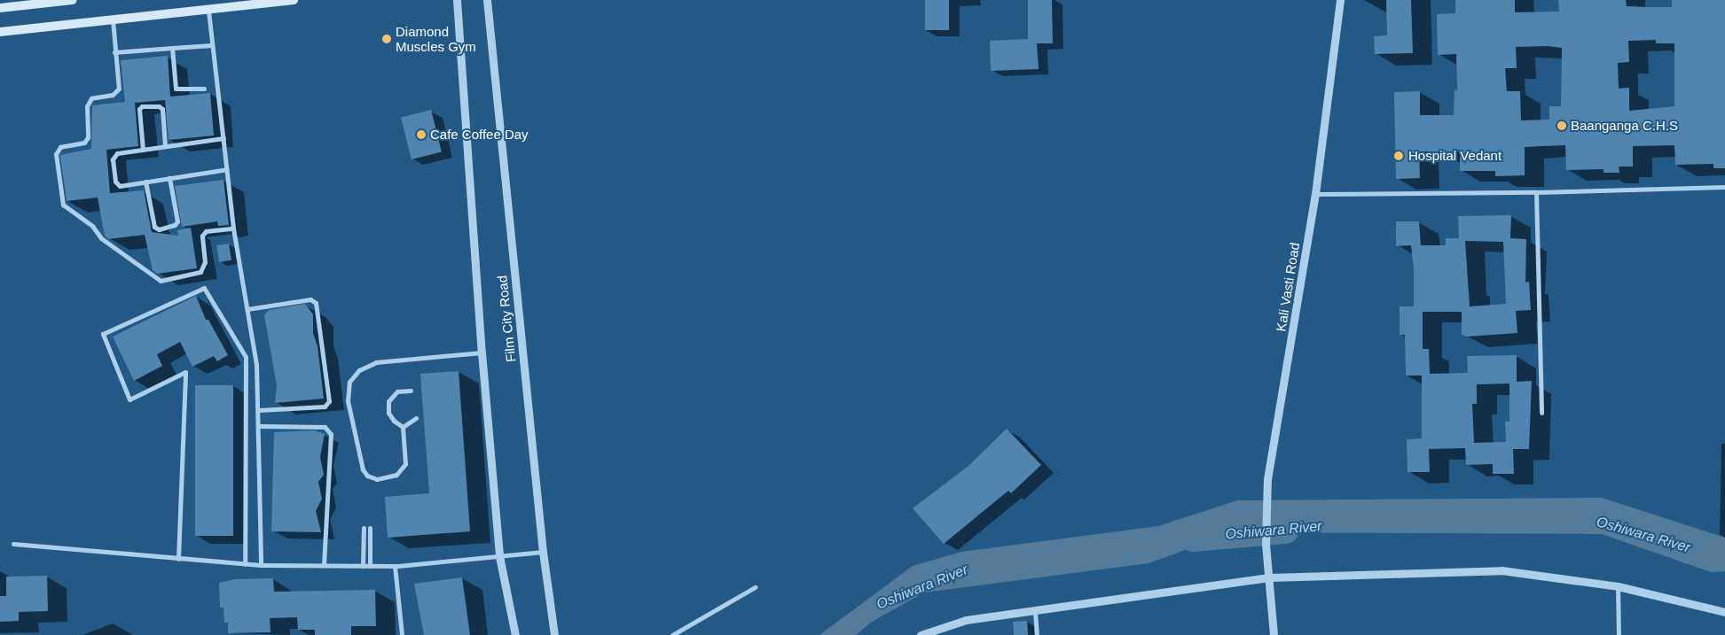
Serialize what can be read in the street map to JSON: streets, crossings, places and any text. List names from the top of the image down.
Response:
{
  "streets": {
    "street": ["Kali Vasti Road", "Film City Road"]
  },
  "water": ["Oshiwara River"],
  "places": [
    "Diamond Muscles Gym",
    "Baanganga C.H.S",
    "Cafe Coffee Day",
    "Hospital Vedant"
  ]
}
